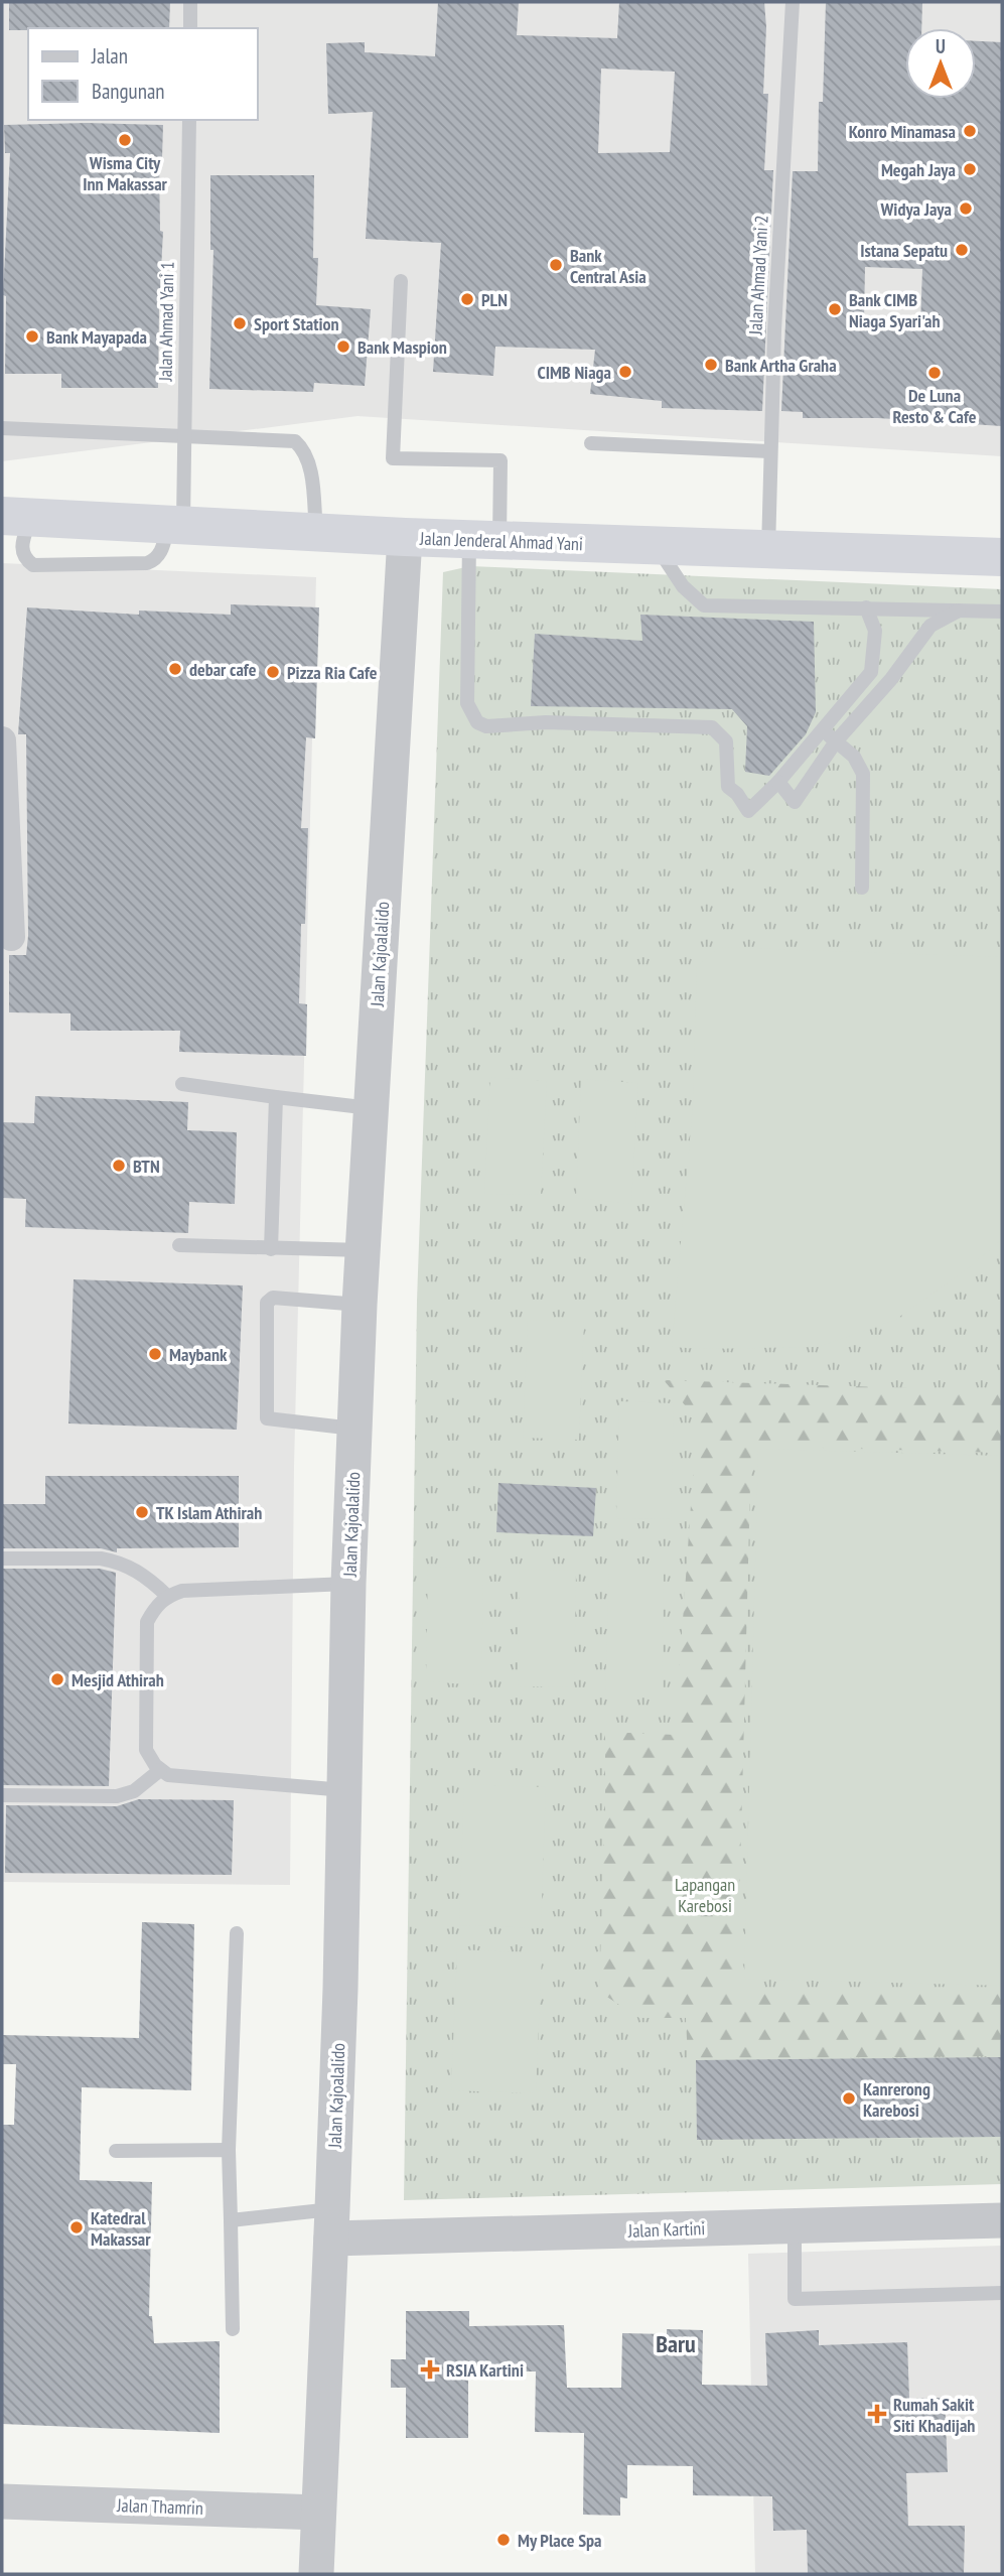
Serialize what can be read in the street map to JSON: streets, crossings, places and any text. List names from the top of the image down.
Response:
{
  "streets": {
    "highway": ["Jalan Jenderal Ahmad Yani"],
    "street": ["Jalan Kajoalalido", "Jalan Kartini", "Jalan Thamrin"],
    "lane": ["Jalan Ahmad Yani 2", "Jalan Ahmad Yani 1"]
  },
  "crossings": [
    ["Jalan Ahmad Yani 2", "Jalan Jenderal Ahmad Yani"],
    ["Jalan Ahmad Yani 1", "Jalan Jenderal Ahmad Yani"],
    ["Jalan Jenderal Ahmad Yani", "Jalan Kajoalalido"],
    ["Jalan Kajoalalido", "Jalan Kartini"],
    ["Jalan Kajoalalido", "Jalan Thamrin"]
  ],
  "districts": ["Baru"],
  "parks": ["Lapangan Karebosi"],
  "places": {
    "other": [
      "Konro Minamasa",
      "Wisma City Inn Makassar",
      "Megah Jaya",
      "Widya Jaya",
      "Istana Sepatu",
      "Bank Central Asia",
      "PLN",
      "Bank CIMB Niaga Syari'ah",
      "Sport Station",
      "Bank Mayapada",
      "Bank Maspion",
      "Bank Artha Graha",
      "CIMB Niaga",
      "De Luna Resto & Cafe",
      "debar cafe",
      "Pizza Ria Cafe",
      "BTN",
      "Maybank",
      "TK Islam Athirah",
      "Mesjid Athirah",
      "Kanrerong Karebosi",
      "Katedral Makassar",
      "My Place Spa"
    ],
    "health": ["RSIA Kartini", "Rumah Sakit Siti Khadijah"]
  },
  "legend": ["Jalan", "Bangunan"],
  "north": "top"
}
